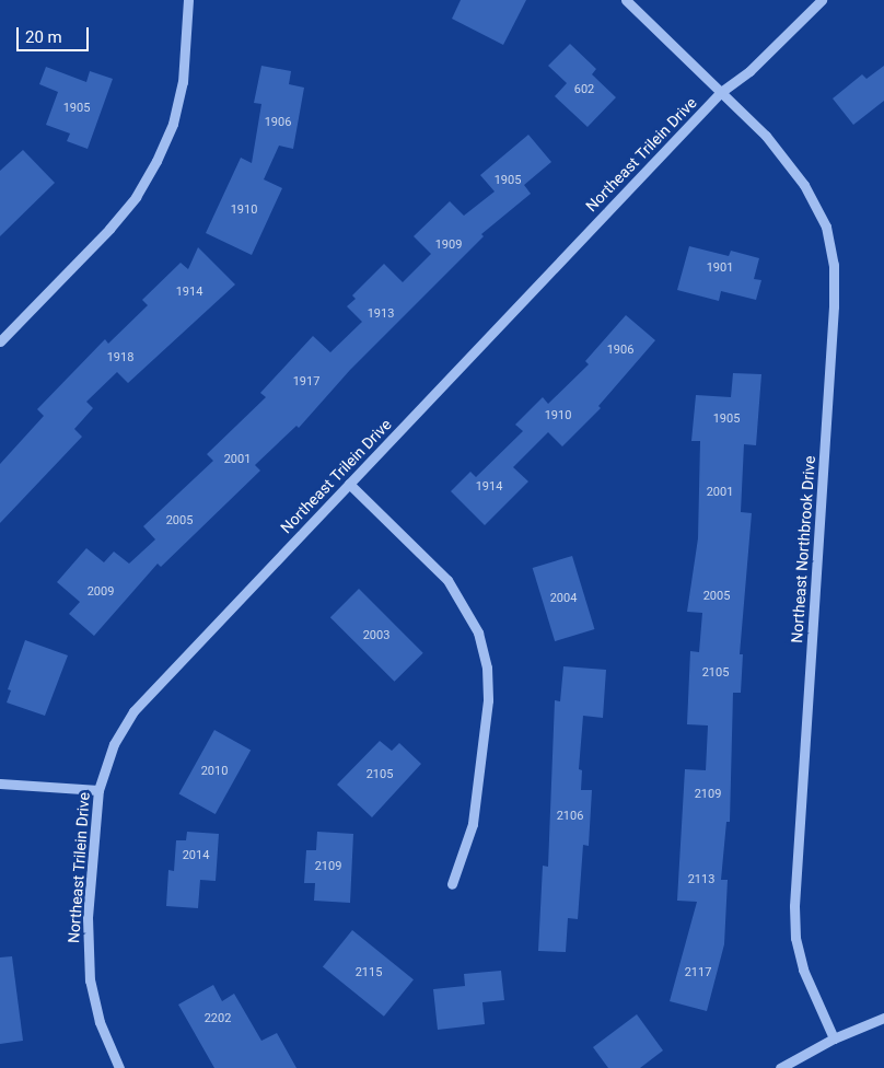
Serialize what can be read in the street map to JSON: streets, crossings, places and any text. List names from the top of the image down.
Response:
{
  "streets": {
    "street": ["Northeast Trilein Drive", "Northeast Northbrook Drive"]
  },
  "crossings": [
    ["Northeast Trilein Drive", "Northeast Northbrook Drive"]
  ],
  "house_numbers": [
    "602",
    "1905",
    "1906",
    "1905",
    "1910",
    "1909",
    "1901",
    "1914",
    "1913",
    "1906",
    "1918",
    "1917",
    "1910",
    "1905",
    "2001",
    "1914",
    "2001",
    "2005",
    "2009",
    "2005",
    "2004",
    "2003",
    "2105",
    "2010",
    "2105",
    "2109",
    "2106",
    "2014",
    "2109",
    "2113",
    "2115",
    "2117",
    "2202"
  ],
  "scale_bar": "20 m"
}
